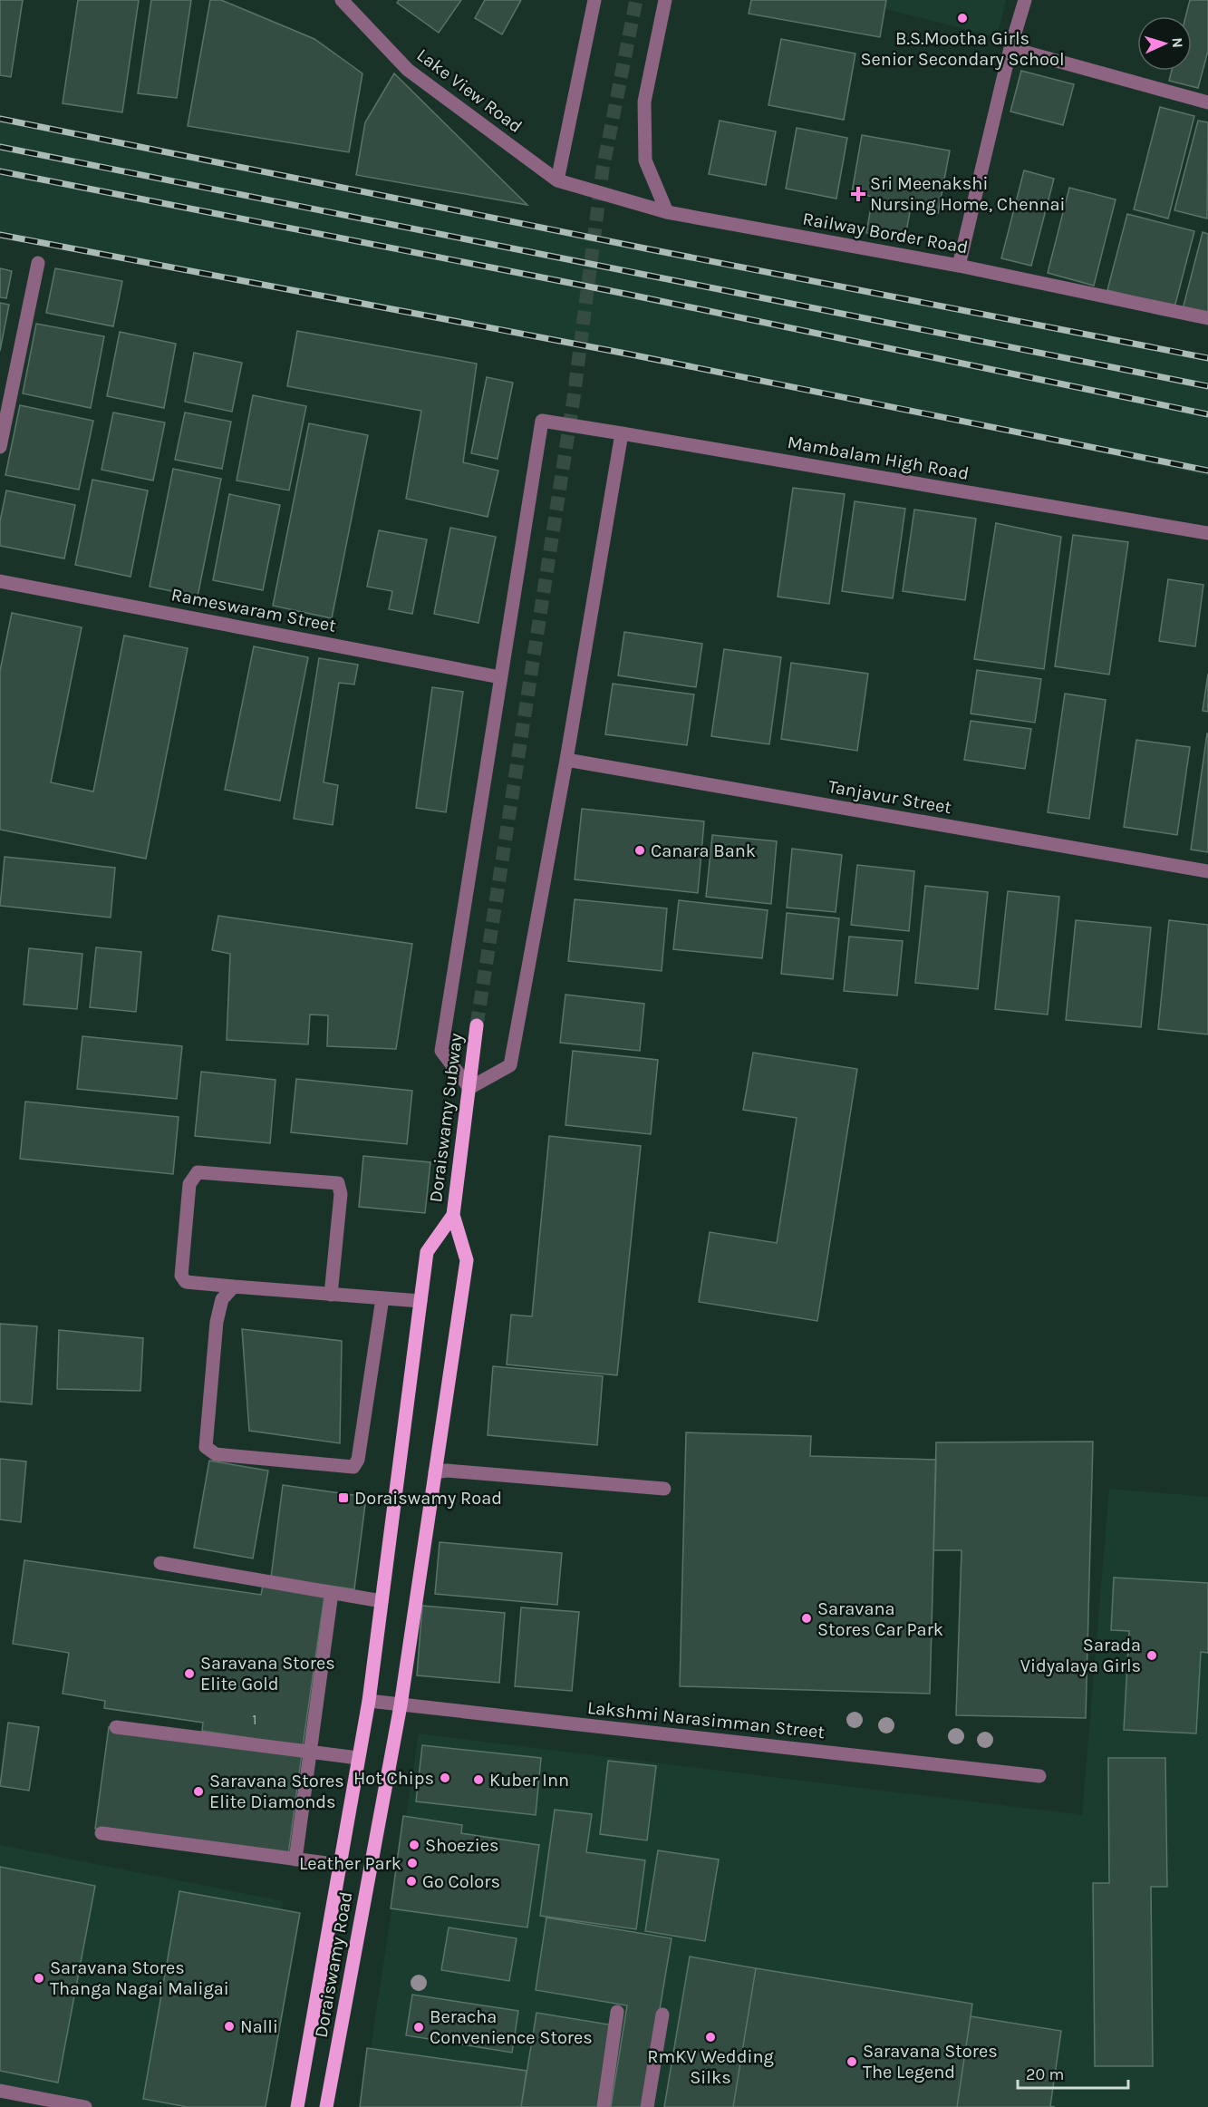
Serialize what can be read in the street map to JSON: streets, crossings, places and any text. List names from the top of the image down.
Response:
{
  "streets": {
    "main road": ["Doraiswamy Subway", "Doraiswamy Road"],
    "street": [
      "Lake View Road",
      "Railway Border Road",
      "Mambalam High Road",
      "Rameswaram Street",
      "Tanjavur Street",
      "Lakshmi Narasimman Street"
    ]
  },
  "crossings": [
    ["Lake View Road", "Railway Border Road"],
    ["Mambalam High Road", "Rameswaram Street"],
    ["Doraiswamy Subway", "Doraiswamy Road"],
    ["Lakshmi Narasimman Street", "Doraiswamy Road"]
  ],
  "places": {
    "other": [
      "B.S.Mootha Girls Senior Secondary School",
      "Canara Bank",
      "Saravana Stores Car Park",
      "Sarada Vidyalaya Girls",
      "Saravana Stores Elite Gold",
      "Hot Chips",
      "Kuber Inn",
      "Saravana Stores Elite Diamonds",
      "Shoezies",
      "Leather Park",
      "Go Colors",
      "Saravana Stores Thanga Nagai Maligai",
      "Nalli",
      "Beracha Convenience Stores",
      "RmKV Wedding Silks",
      "Saravana Stores The Legend"
    ],
    "health": ["Sri Meenakshi Nursing Home, Chennai"],
    "transit": ["Doraiswamy Road"]
  },
  "house_numbers": ["1"],
  "scale_bar": "20 m",
  "north": "right"
}
